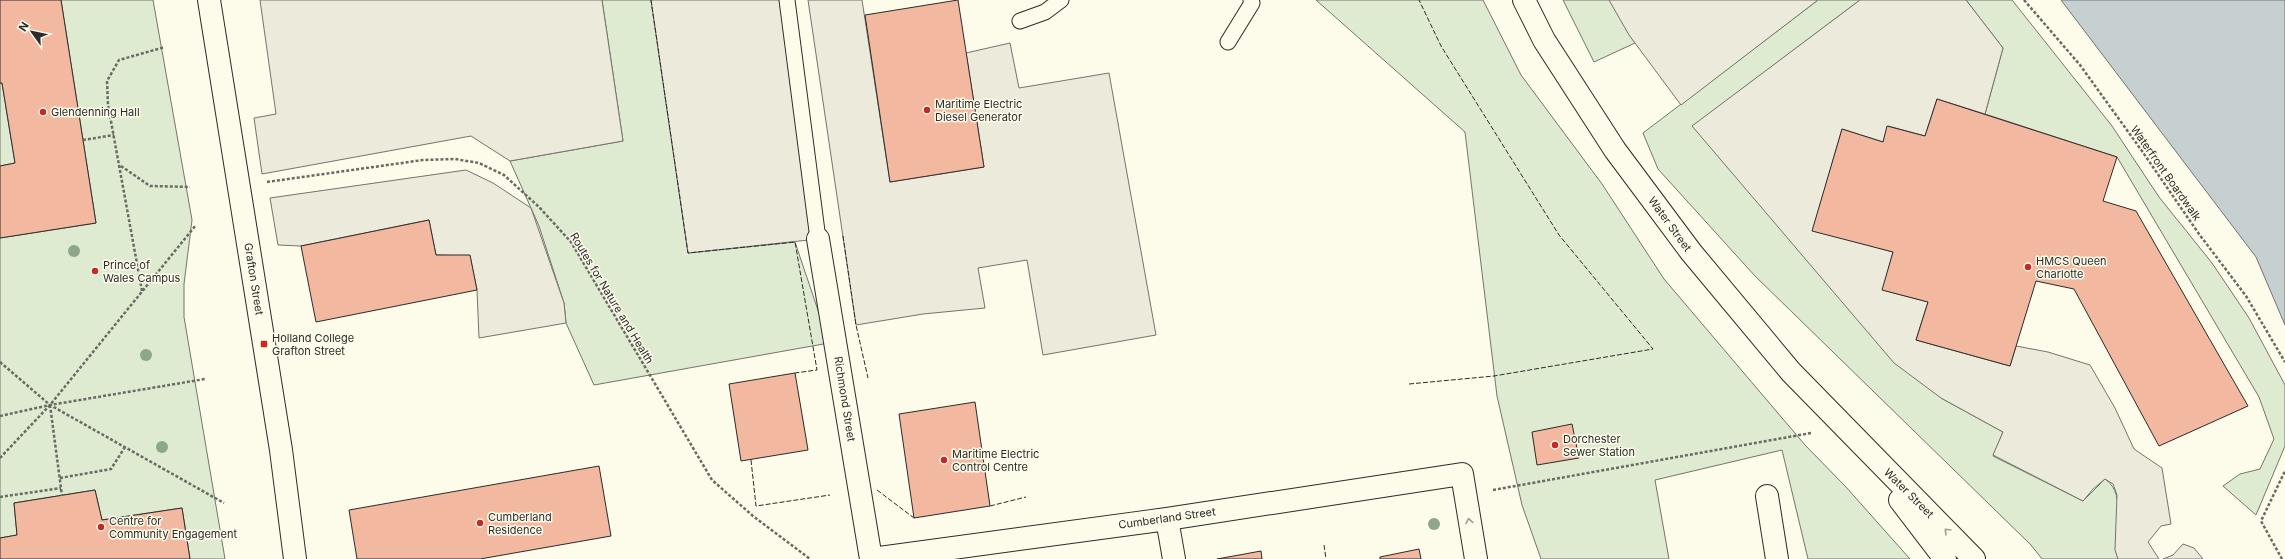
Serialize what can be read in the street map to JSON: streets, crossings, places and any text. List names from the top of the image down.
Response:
{
  "streets": {
    "street": [
      "Water Street",
      "Grafton Street",
      "Richmond Street",
      "Cumberland Street"
    ],
    "path": ["Waterfront Boardwalk", "Routes for Nature and Health"]
  },
  "crossings": [
    ["Richmond Street", "Cumberland Street"]
  ],
  "places": {
    "other": [
      "Maritime Electric Diesel Generator",
      "Glendenning Hall",
      "HMCS Queen Charlotte",
      "Prince of Wales Campus",
      "Dorchester Sewer Station",
      "Maritime Electric Control Centre",
      "Cumberland Residence",
      "Centre for Community Engagement"
    ],
    "transit": ["Holland College Grafton Street"]
  },
  "north": "top left"
}
